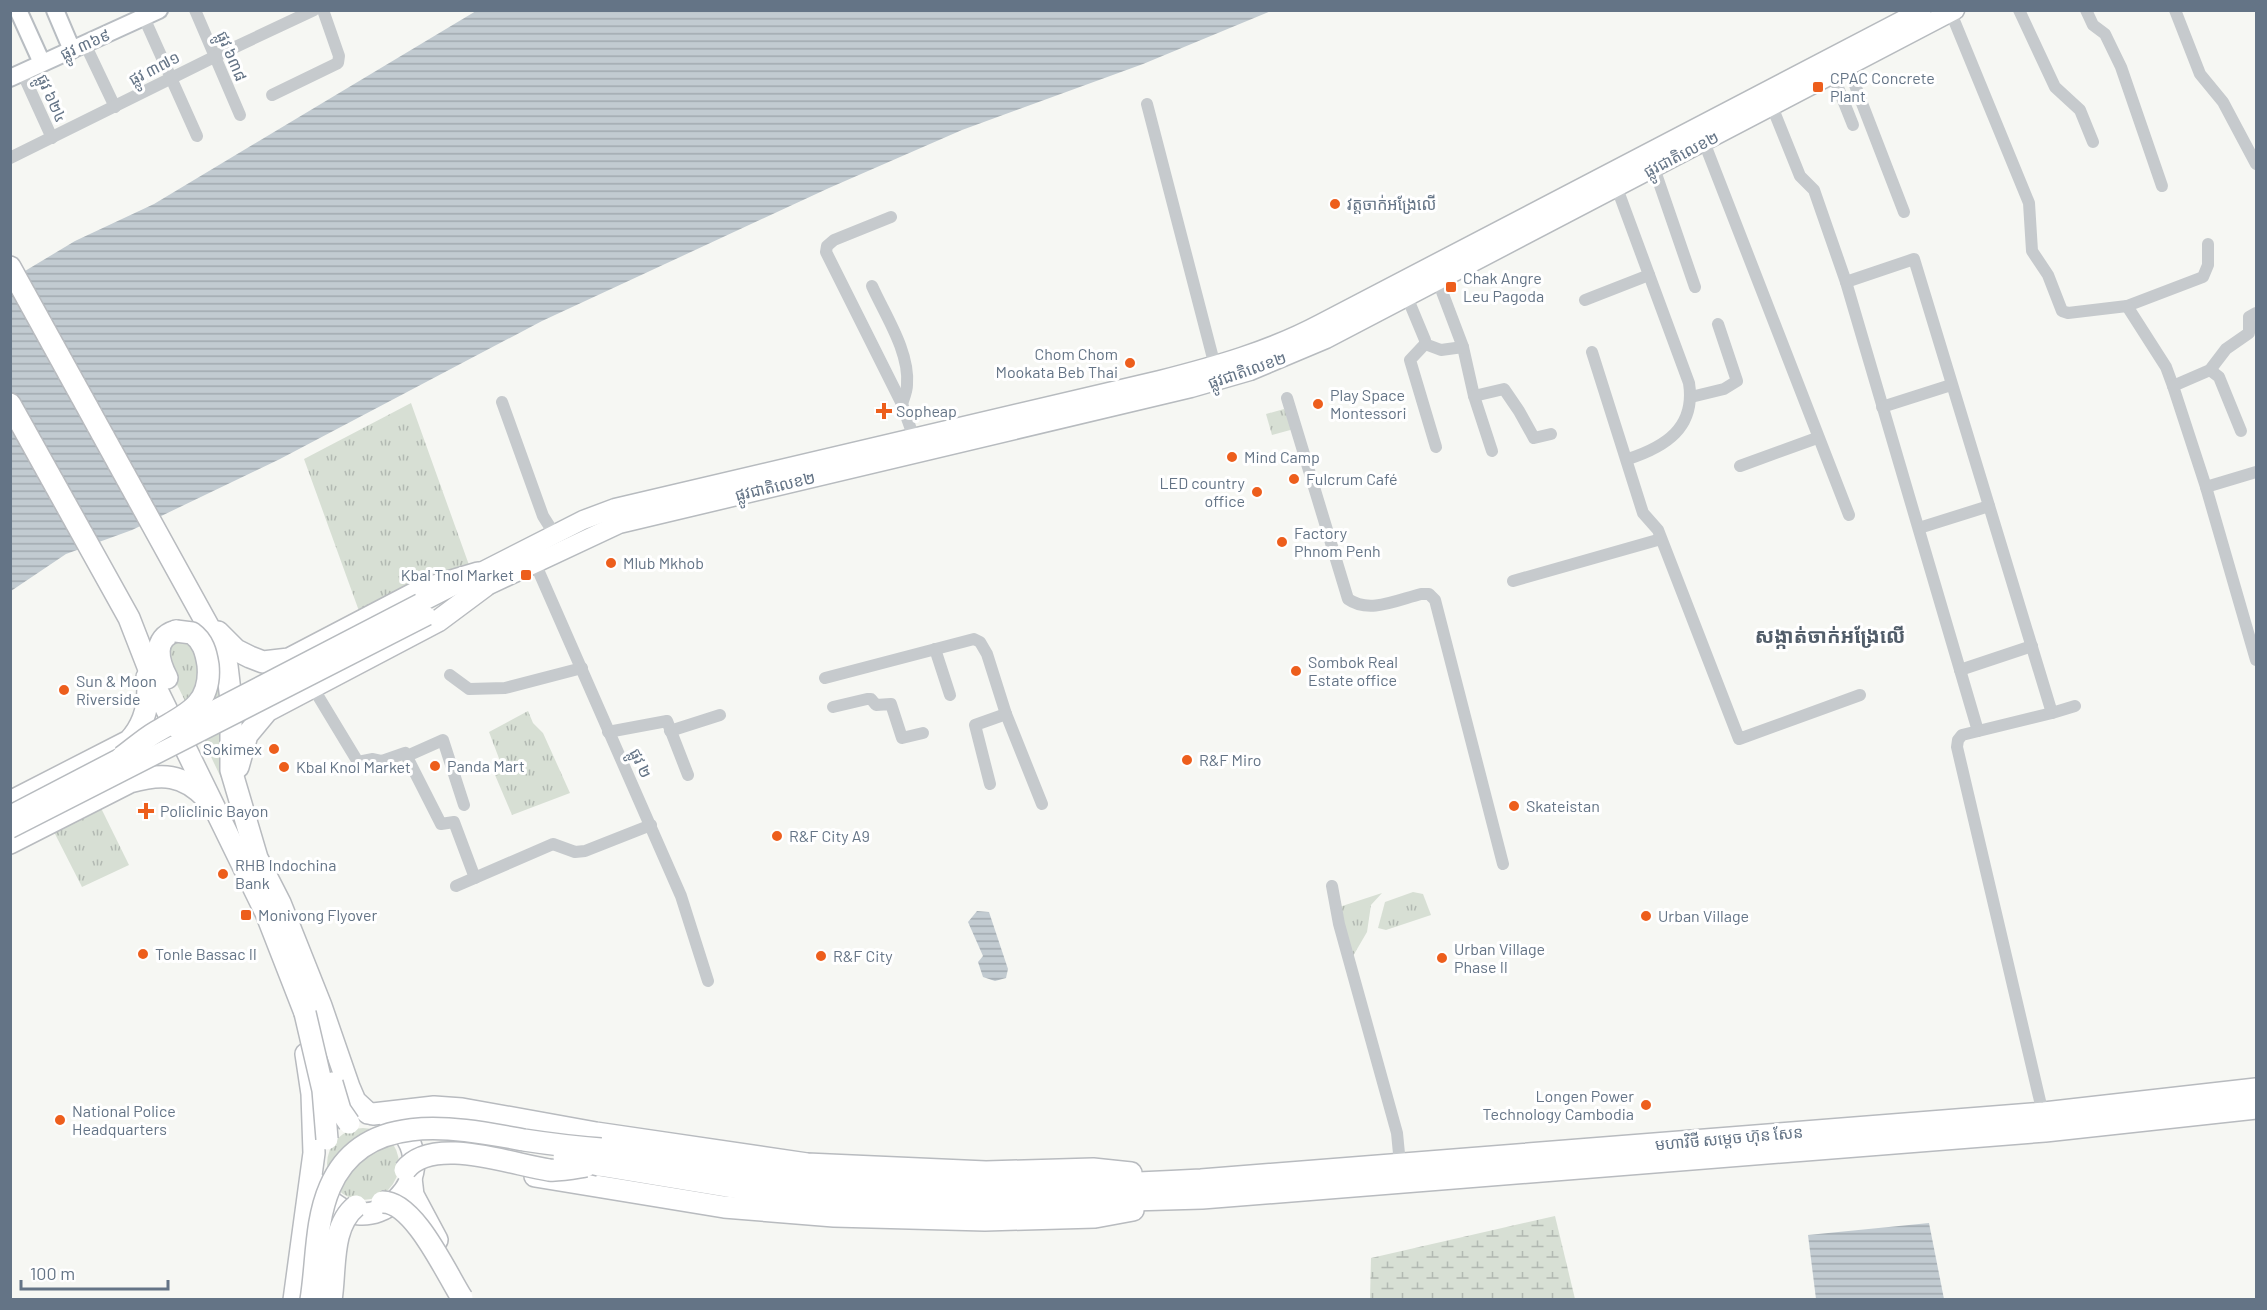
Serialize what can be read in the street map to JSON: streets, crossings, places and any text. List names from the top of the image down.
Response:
{
  "streets": {
    "highway": ["មហាវិថី សម្តេច ហ៊ុន សែន"],
    "main road": ["ផ្លូវជាតិលេខ២"],
    "street": [
      "ផ្លូវ ៣៦៩",
      "ផ្លូវ ៦៣៨",
      "ផ្លូវ ៣៧១",
      "ផ្លូវ ៦២៤",
      "ផ្លូវ ២"
    ]
  },
  "crossings": [
    ["ផ្លូវ ៣៦៩", "ផ្លូវ ៦២៤"],
    ["ផ្លូវ ៦៣៨", "ផ្លូវ ៣៧១"],
    ["ផ្លូវ ៣៧១", "ផ្លូវ ៦២៤"],
    ["ផ្លូវជាតិលេខ២", "ផ្លូវ ២"]
  ],
  "districts": ["សង្កាត់ចាក់អង្រែលើ"],
  "places": {
    "transit": [
      "CPAC Concrete Plant",
      "Chak Angre Leu Pagoda",
      "Kbal Tnol Market",
      "Monivong Flyover"
    ],
    "other": [
      "វត្តចាក់អង្រែលើ",
      "Chom Chom Mookata Beb Thai",
      "Play Space Montessori",
      "Mind Camp",
      "Fulcrum Café",
      "LED country office",
      "Factory Phnom Penh",
      "Mlub Mkhob",
      "Sombok Real Estate office",
      "Sun & Moon Riverside",
      "Sokimex",
      "R&F Miro",
      "Panda Mart",
      "Kbal Knol Market",
      "Skateistan",
      "R&F City A9",
      "RHB Indochina Bank",
      "Urban Village",
      "Tonle Bassac II",
      "R&F City",
      "Urban Village Phase II",
      "Longen Power Technology Cambodia",
      "National Police Headquarters"
    ],
    "health": ["Sopheap", "Policlinic Bayon"]
  },
  "scale_bar": "100 m"
}
